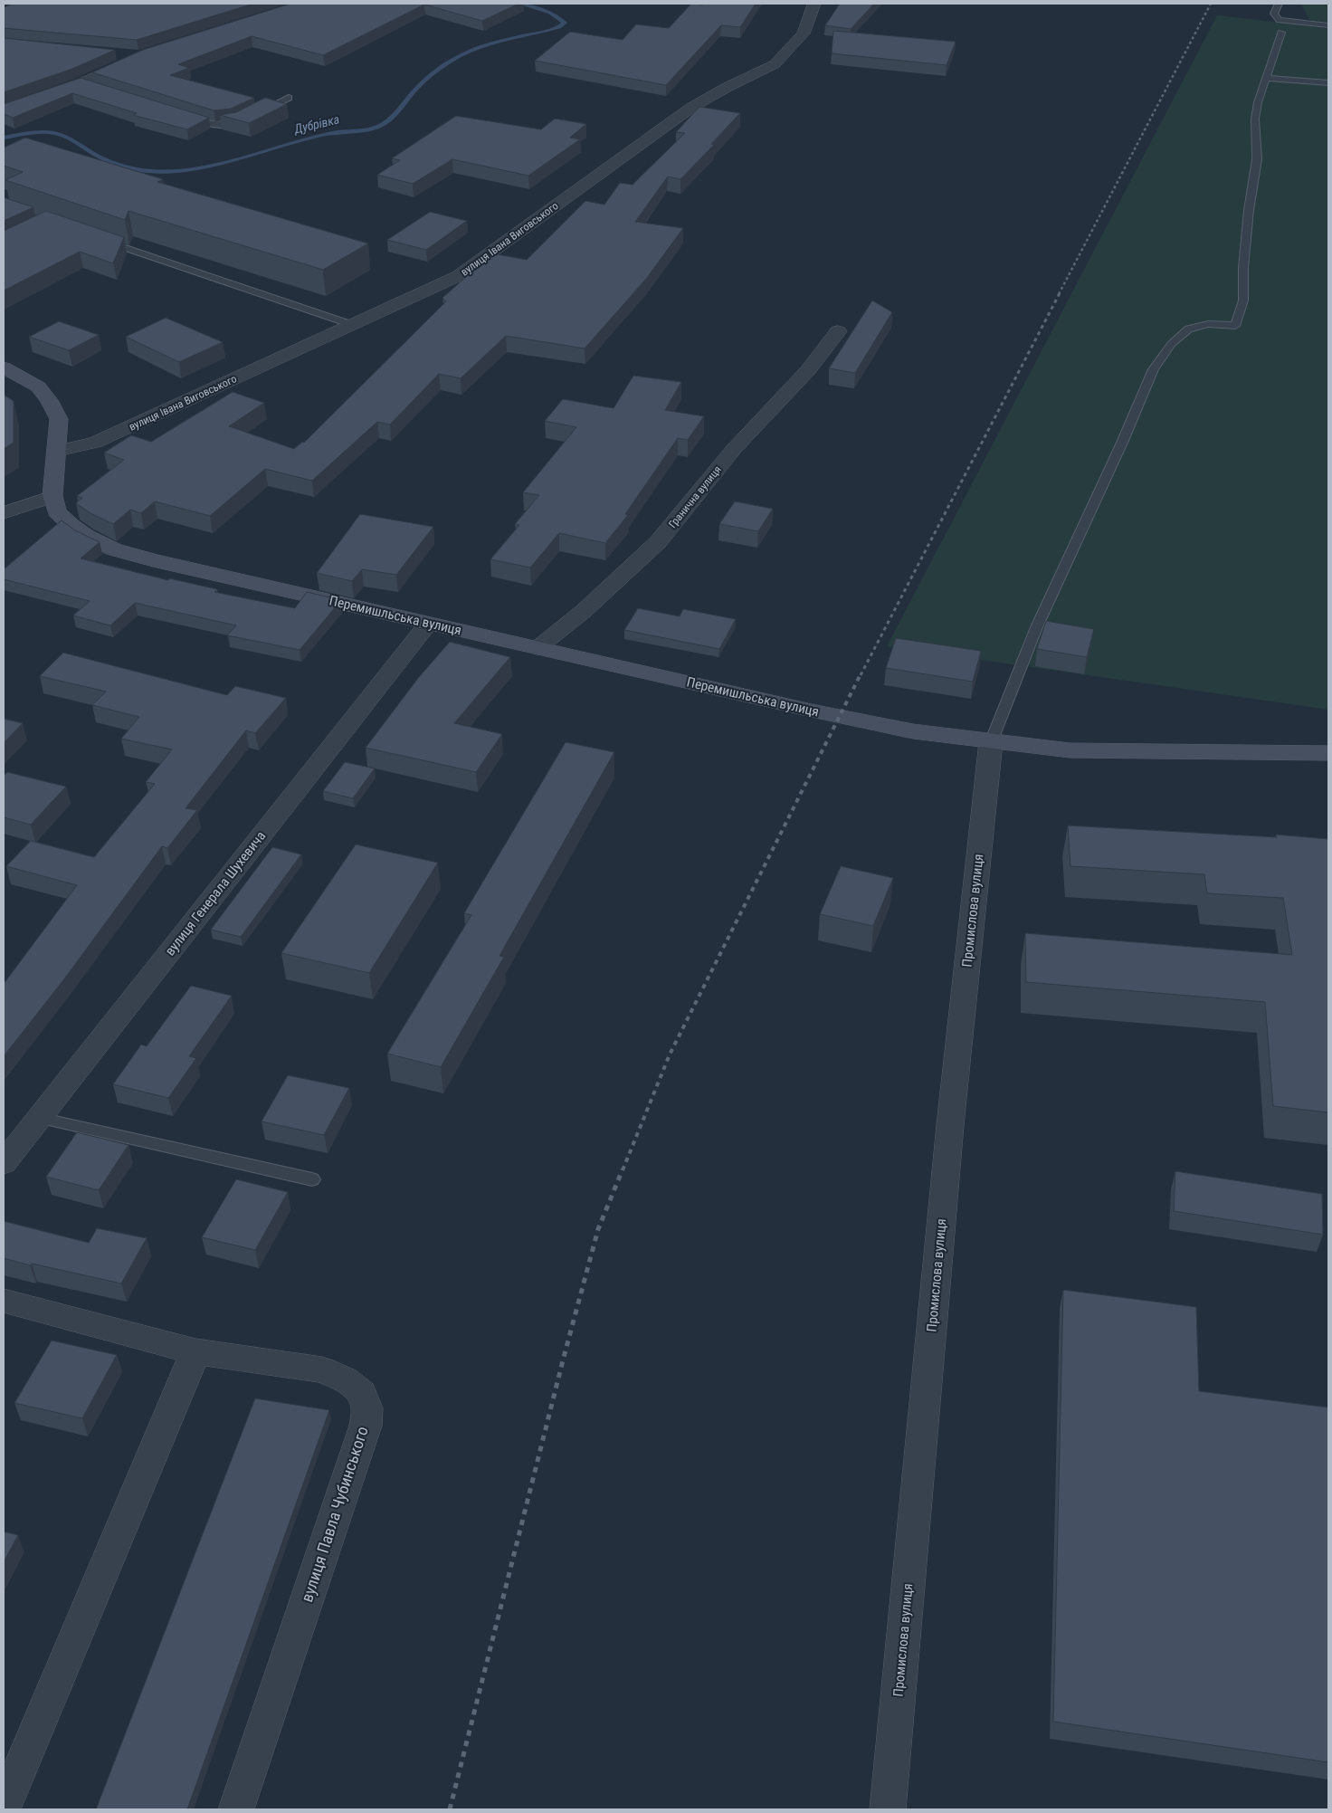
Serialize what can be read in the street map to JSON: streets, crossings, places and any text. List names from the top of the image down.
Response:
{
  "streets": {
    "main road": ["Перемишльська вулиця"],
    "street": [
      "вулиця Івана Виговського",
      "Гранична вулиця",
      "вулиця Генерала Шухевича",
      "Промислова вулиця",
      "вулиця Павла Чубинського"
    ]
  },
  "crossings": [
    ["вулиця Івана Виговського", "Перемишльська вулиця"],
    ["Гранична вулиця", "Перемишльська вулиця"],
    ["Перемишльська вулиця", "вулиця Генерала Шухевича"],
    ["Перемишльська вулиця", "Промислова вулиця"]
  ],
  "water": ["Дубрівка"]
}
